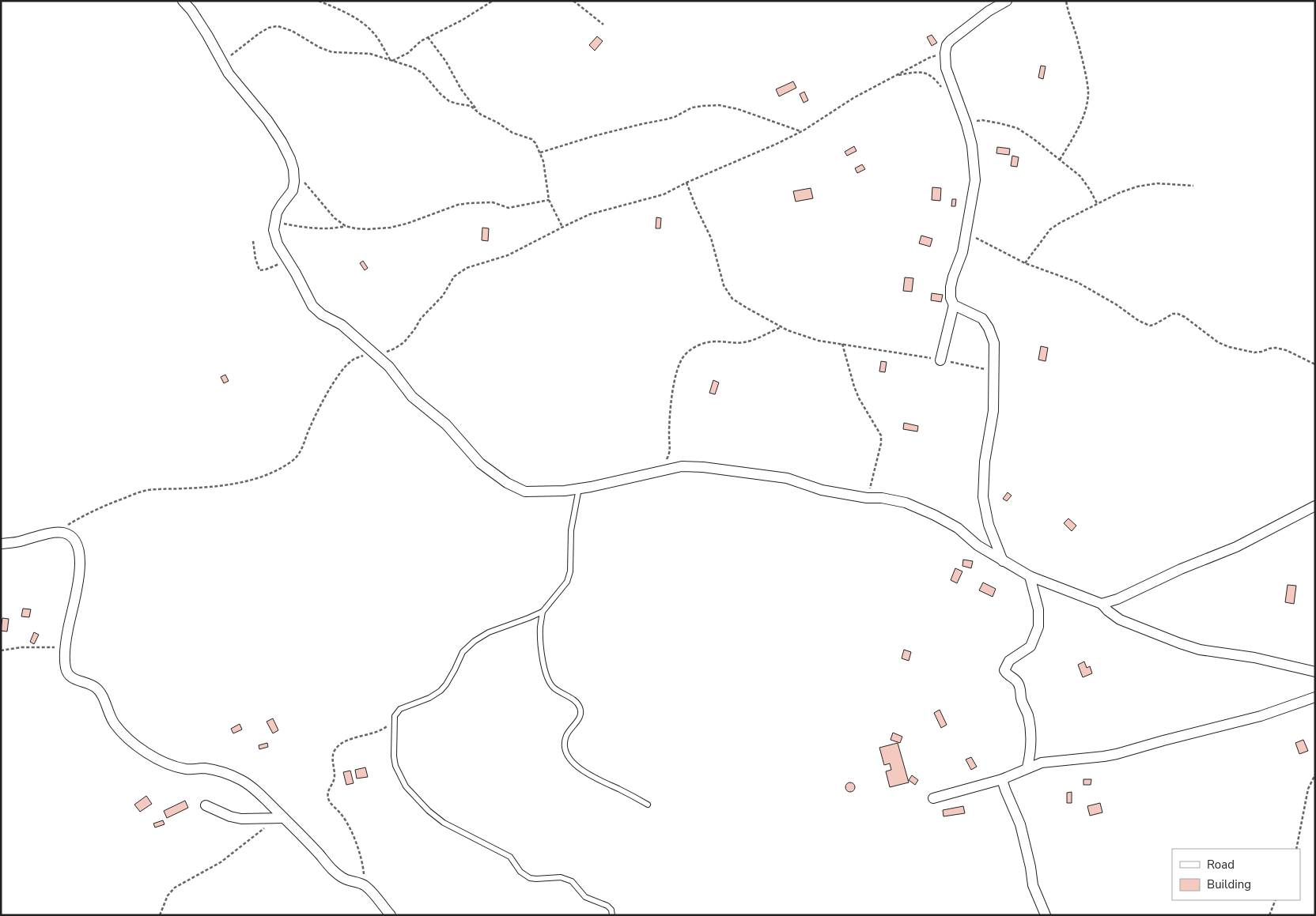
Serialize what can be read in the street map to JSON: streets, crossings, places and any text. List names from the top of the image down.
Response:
{
  "legend": ["Road", "Building"]
}
